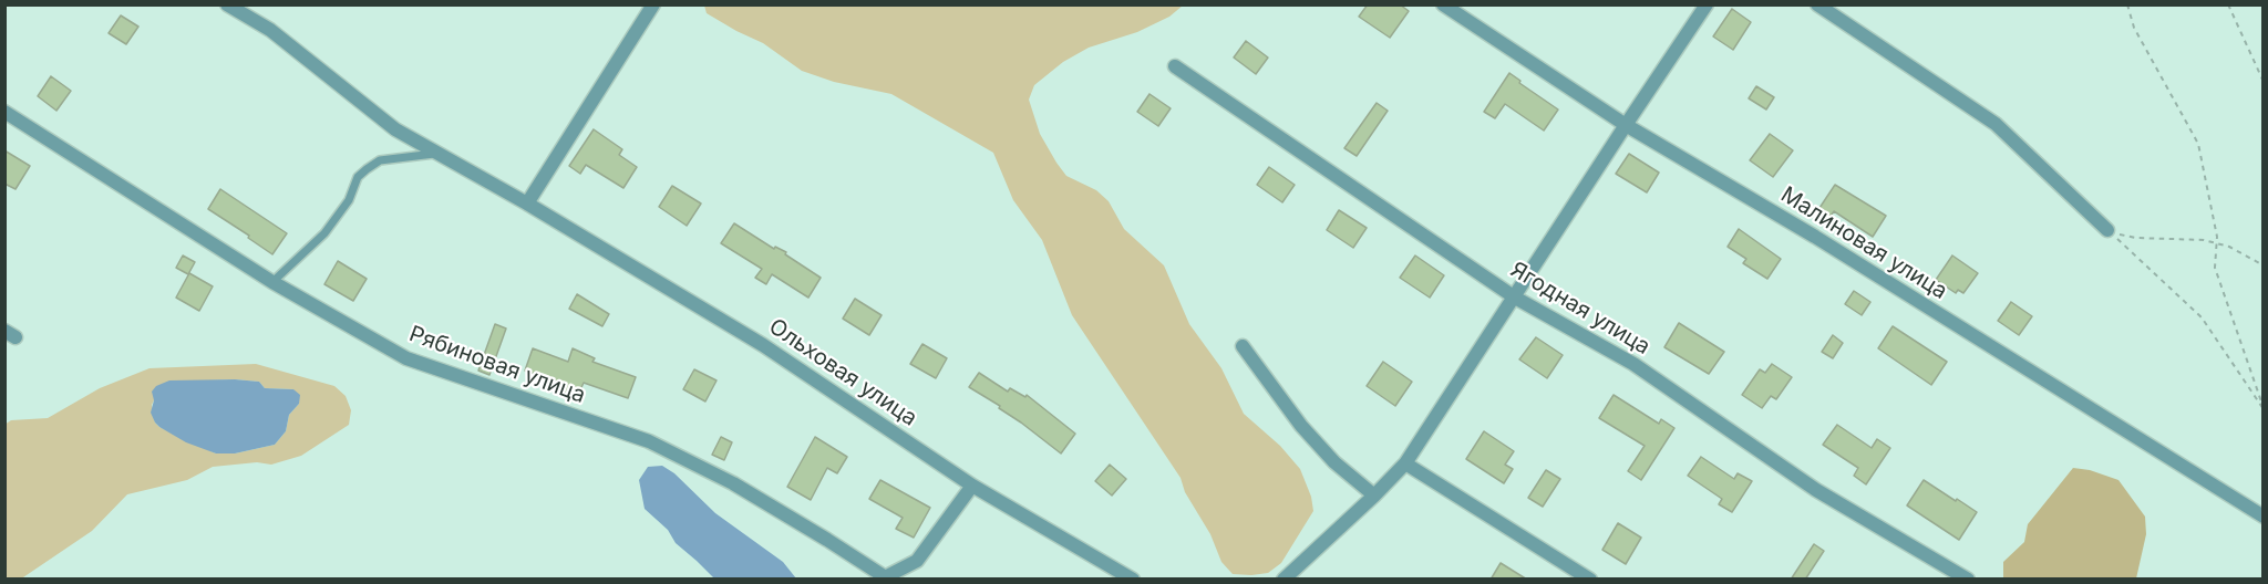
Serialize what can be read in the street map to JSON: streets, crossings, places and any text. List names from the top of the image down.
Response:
{
  "streets": {
    "street": [
      "Малиновая улица",
      "Ягодная улица",
      "Рябиновая улица",
      "Ольховая улица"
    ]
  }
}
